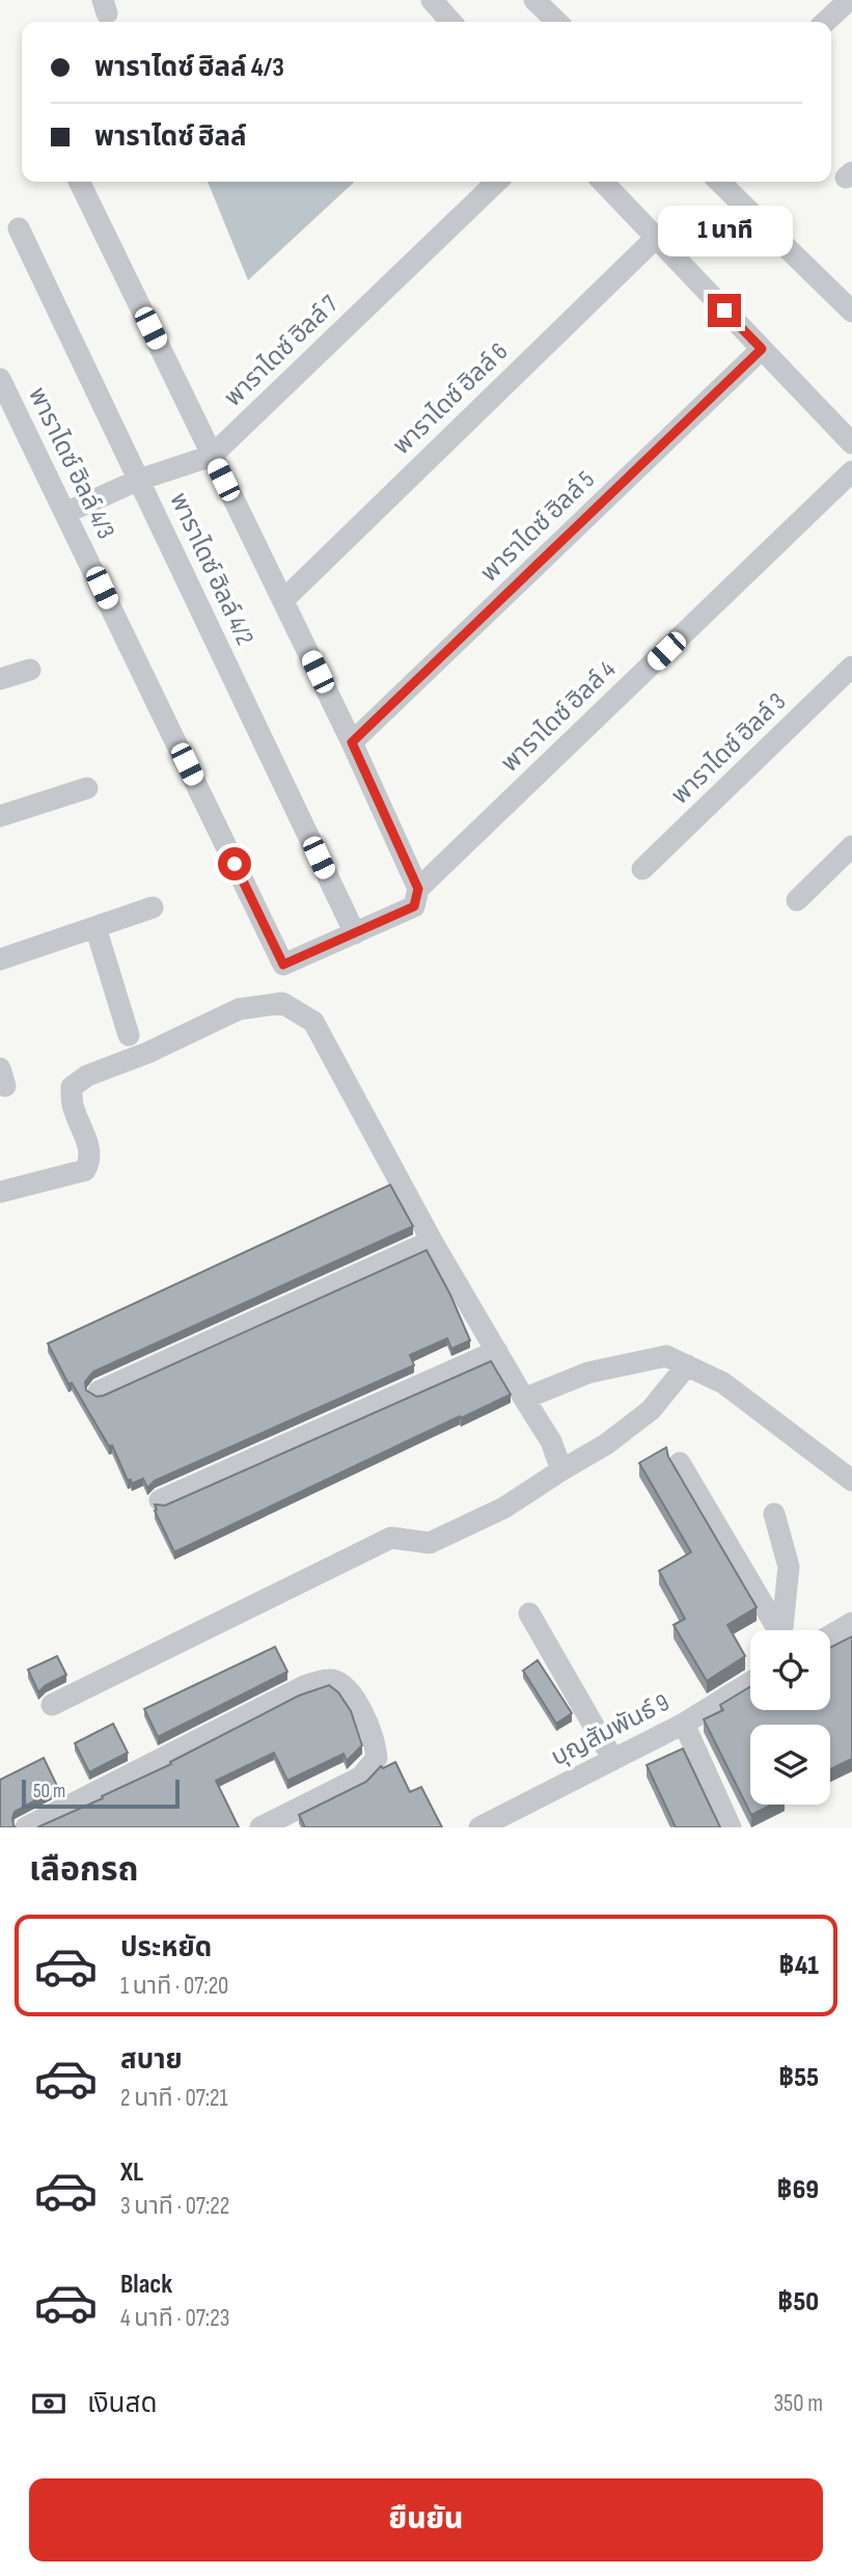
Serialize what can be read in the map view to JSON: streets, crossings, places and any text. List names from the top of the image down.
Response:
{
  "streets": {
    "street": [
      "พาราไดซ์ ฮิลล์ 7",
      "พาราไดซ์ ฮิลล์ 6",
      "พาราไดซ์ ฮิลล์ 4/3",
      "พาราไดซ์ ฮิลล์ 5",
      "พาราไดซ์ ฮิลล์ 4/2",
      "พาราไดซ์ ฮิลล์ 4",
      "พาราไดซ์ ฮิลล์ 3",
      "บุญสัมพันธ์ 9"
    ]
  },
  "crossings": [
    ["พาราไดซ์ ฮิลล์ 7", "พาราไดซ์ ฮิลล์ 4/3"],
    ["พาราไดซ์ ฮิลล์ 7", "พาราไดซ์ ฮิลล์ 4/2"],
    ["พาราไดซ์ ฮิลล์ 4/3", "พาราไดซ์ ฮิลล์ 4"],
    ["พาราไดซ์ ฮิลล์ 4/2", "พาราไดซ์ ฮิลล์ 4"]
  ],
  "scale_bar": "50 m",
  "page": {
    "banner": ["พาราไดซ์ ฮิลล์ 4/3", "พาราไดซ์ ฮิลล์"],
    "bubble": "1 นาที",
    "scale": "50 m",
    "heading": "เลือกรถ",
    "list": [
      {
        "name": "ประหยัด",
        "note": "1 นาที · 07:20",
        "value": "฿41"
      },
      {
        "name": "สบาย",
        "note": "2 นาที · 07:21",
        "value": "฿55"
      },
      {
        "name": "XL",
        "note": "3 นาที · 07:22",
        "value": "฿69"
      },
      {
        "name": "Black",
        "note": "4 นาที · 07:23",
        "value": "฿50"
      }
    ],
    "pay": ["เงินสด", "350 m"],
    "buttons": "ยืนยัน"
  }
}
